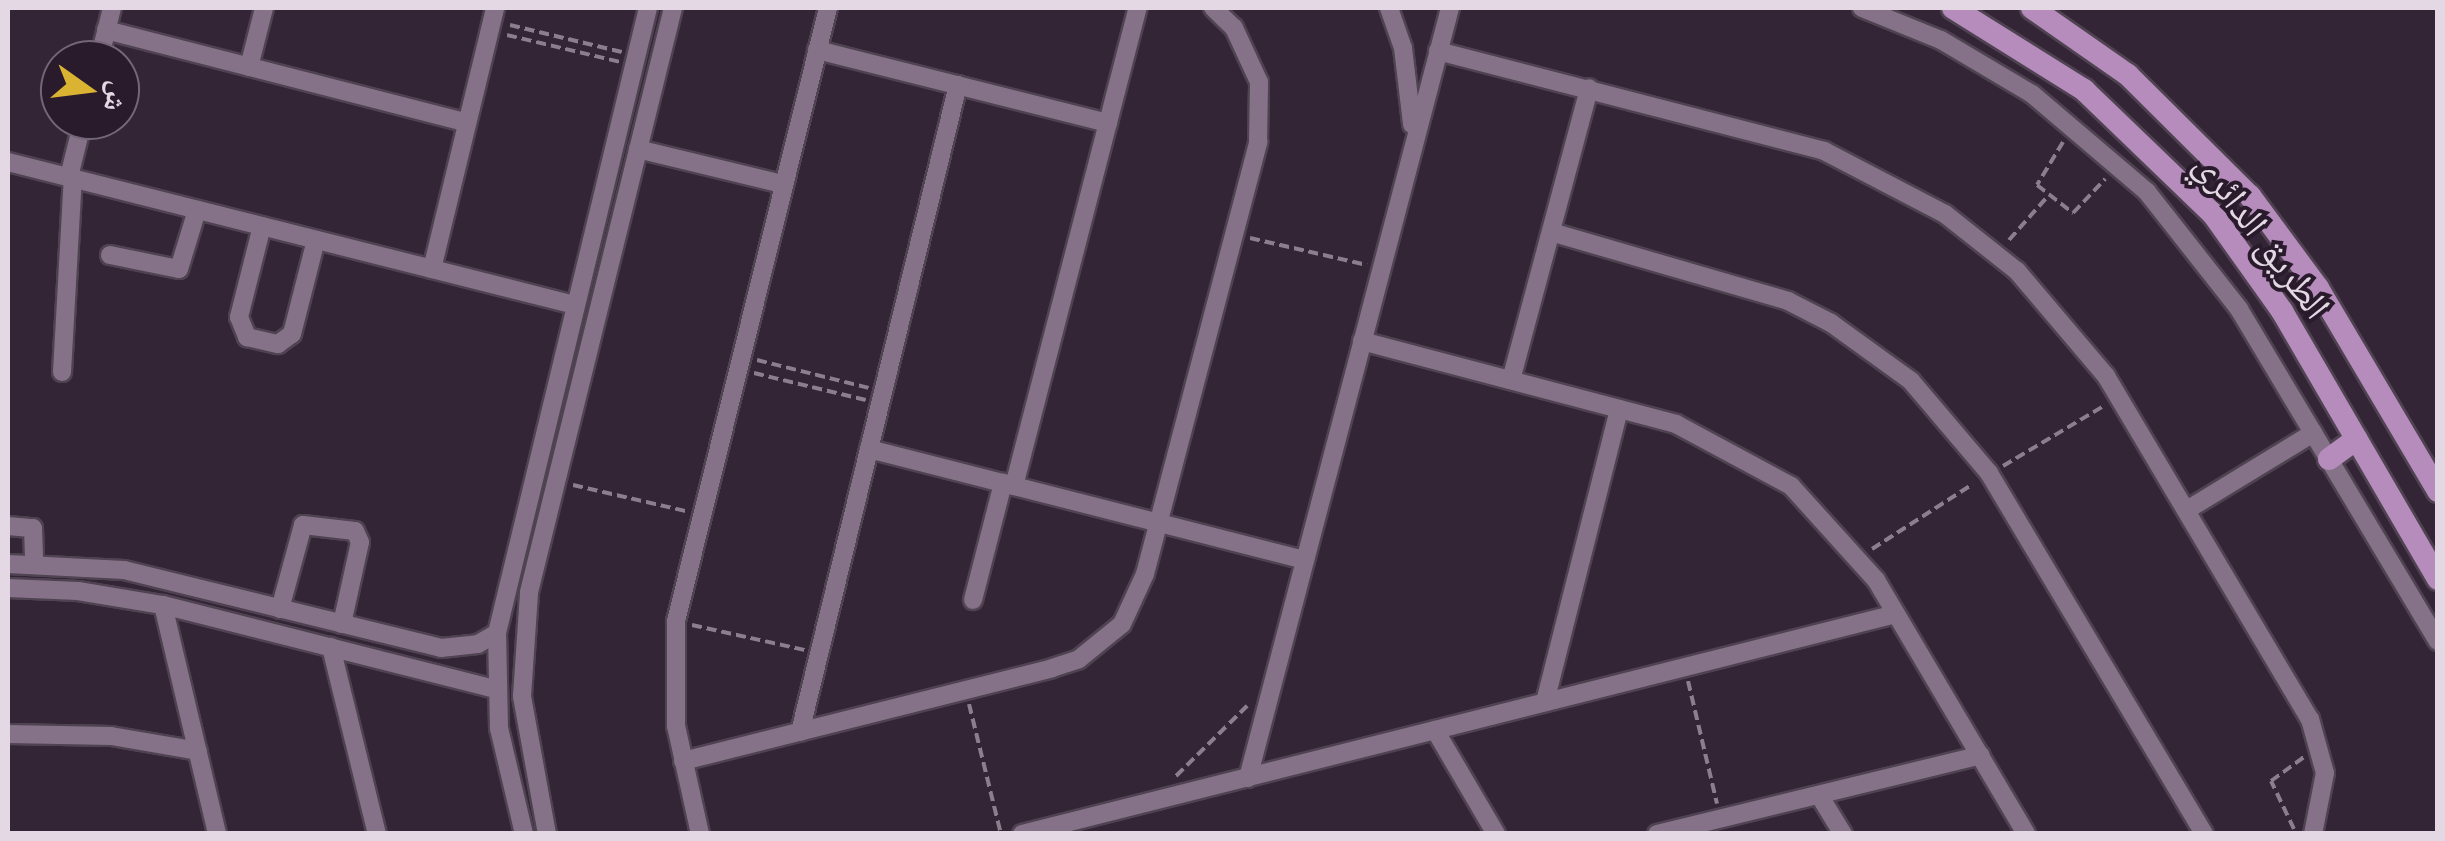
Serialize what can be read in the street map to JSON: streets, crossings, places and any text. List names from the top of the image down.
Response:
{
  "streets": {
    "main road": ["الطريق الدائري"]
  },
  "north": "right"
}
